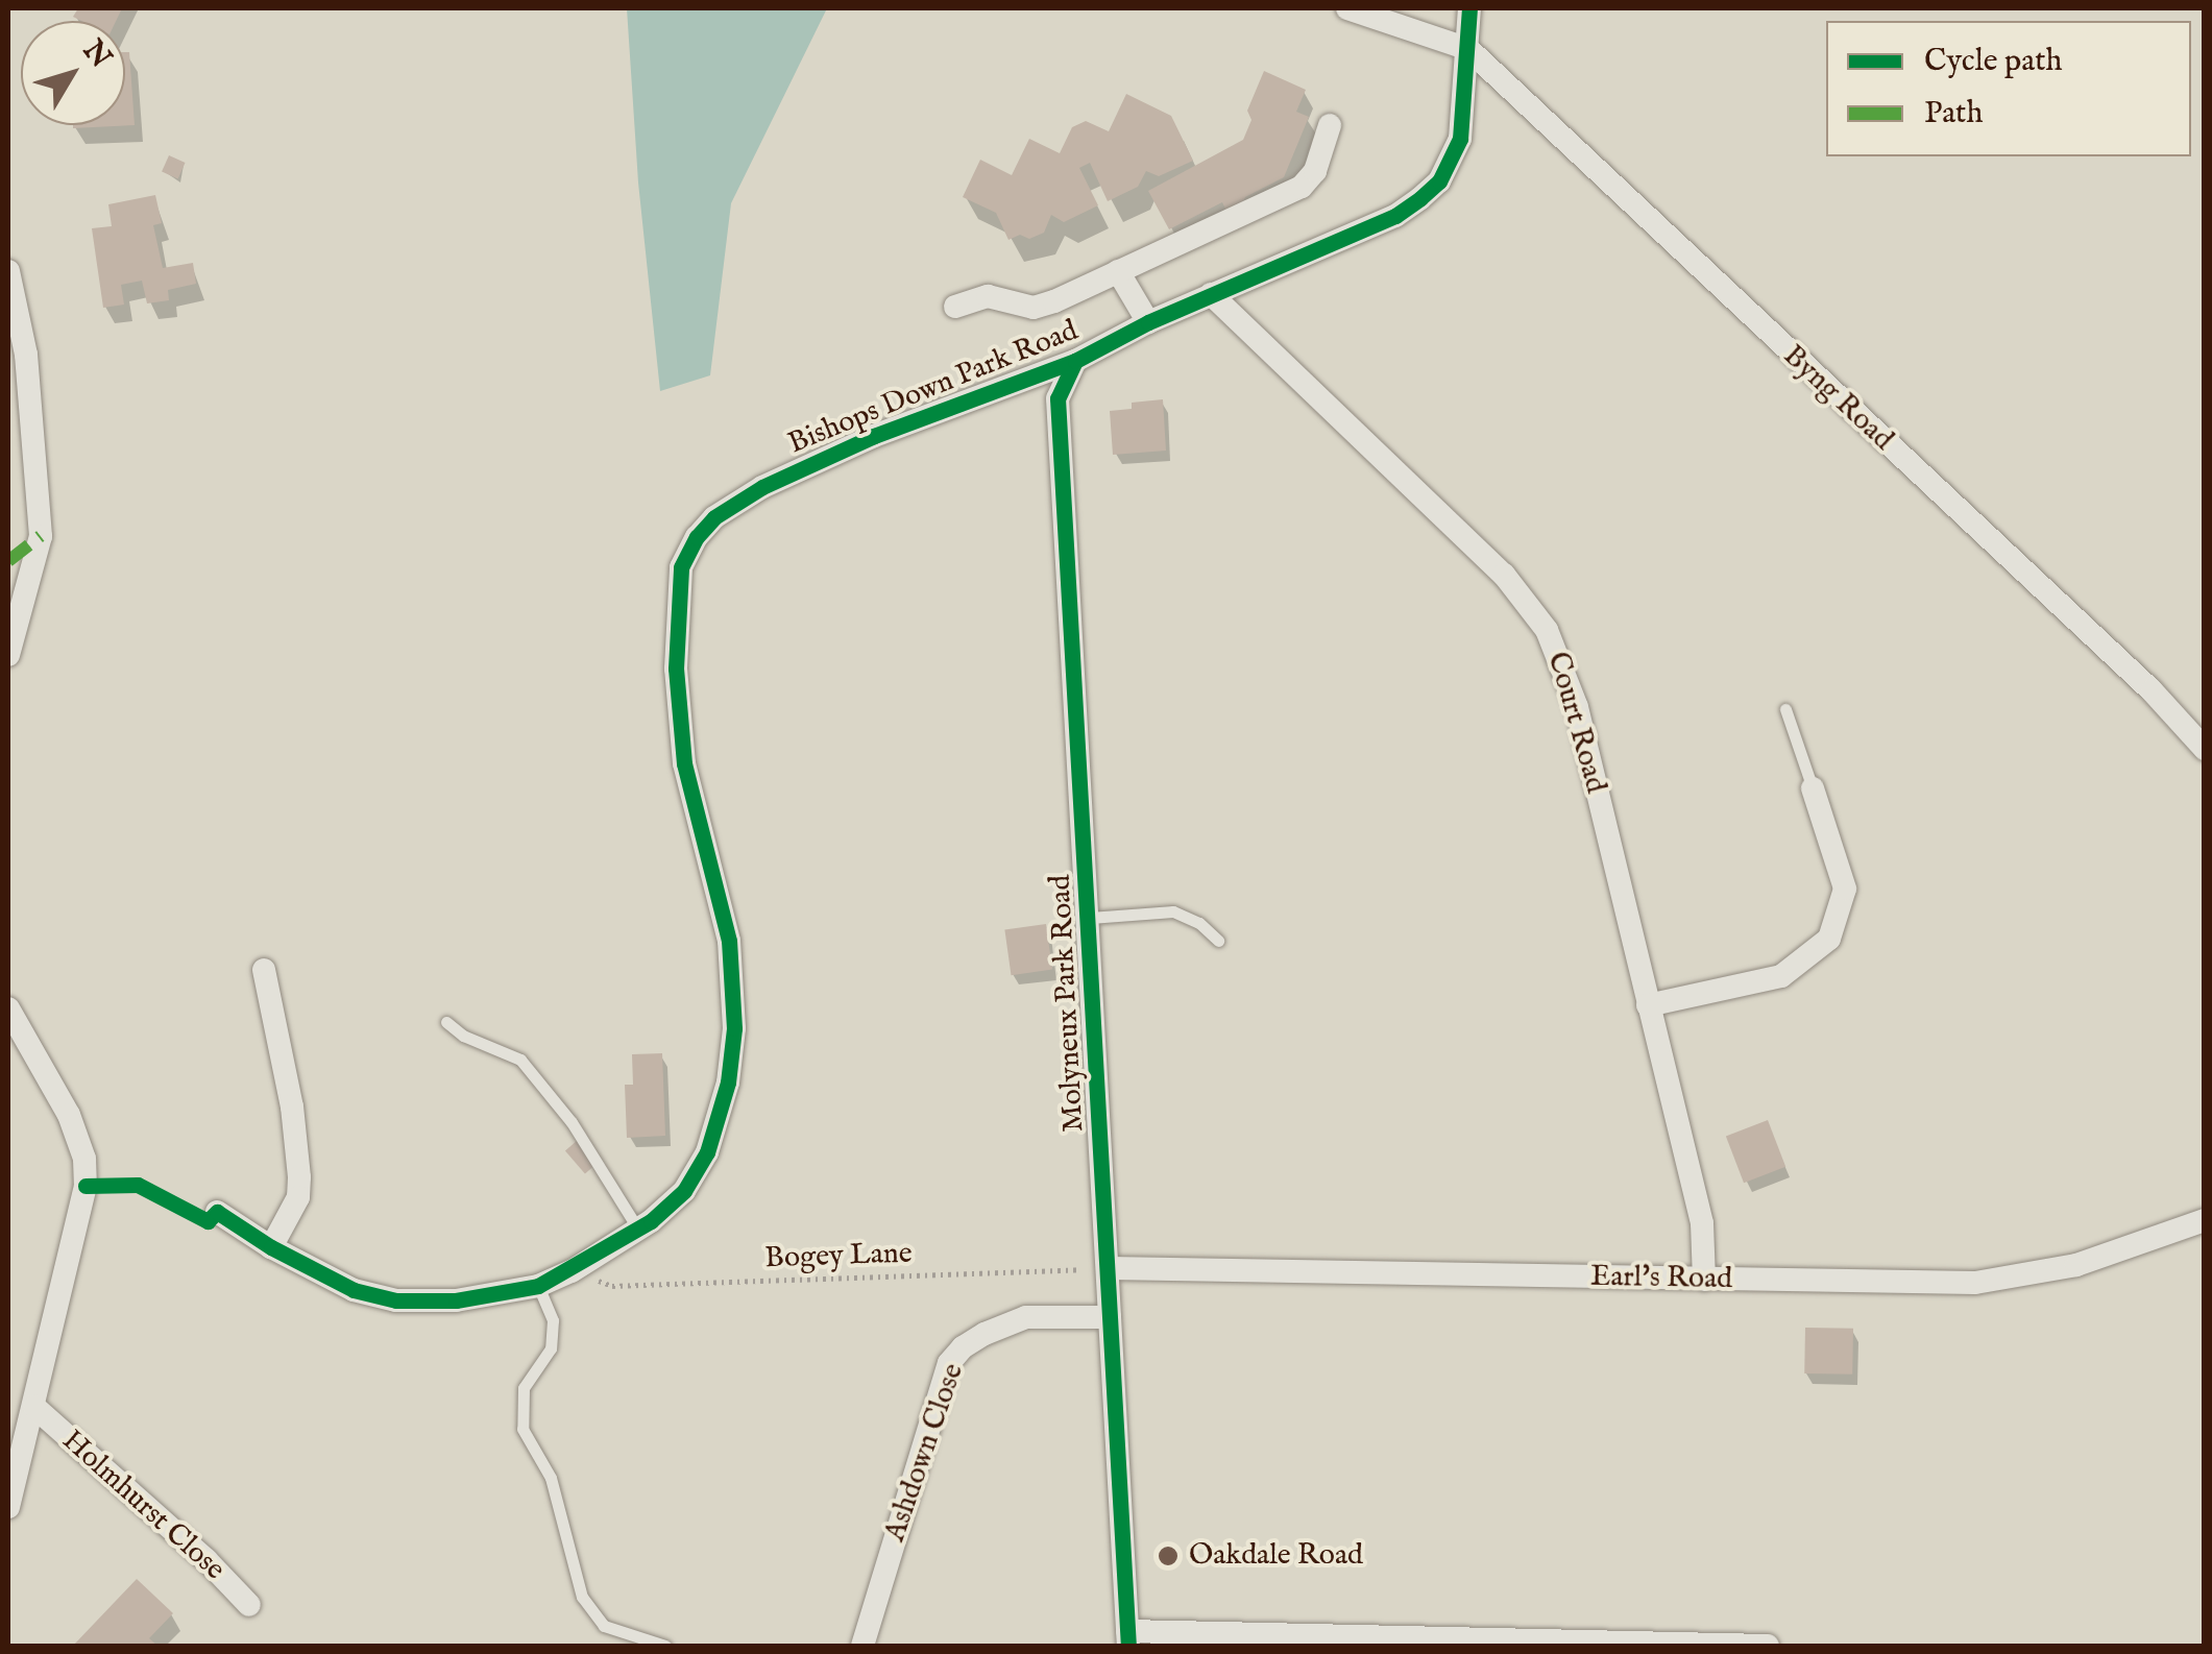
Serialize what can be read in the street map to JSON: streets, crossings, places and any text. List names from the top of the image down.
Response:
{
  "streets": {
    "street": [
      "Bishops Down Park Road",
      "Byng Road",
      "Court Road",
      "Molyneux Park Road",
      "Earl's Road",
      "Ashdown Close",
      "Holmhurst Close"
    ],
    "path": ["Bogey Lane"]
  },
  "crossings": [
    ["Bishops Down Park Road", "Byng Road"],
    ["Bishops Down Park Road", "Court Road"],
    ["Bishops Down Park Road", "Molyneux Park Road"],
    ["Bishops Down Park Road", "Bogey Lane"],
    ["Court Road", "Earl's Road"],
    ["Molyneux Park Road", "Bogey Lane"],
    ["Molyneux Park Road", "Earl's Road"],
    ["Molyneux Park Road", "Ashdown Close"],
    ["Bogey Lane", "Earl's Road"]
  ],
  "places": ["Oakdale Road"],
  "legend": ["Cycle path", "Path"],
  "north": "top right"
}
